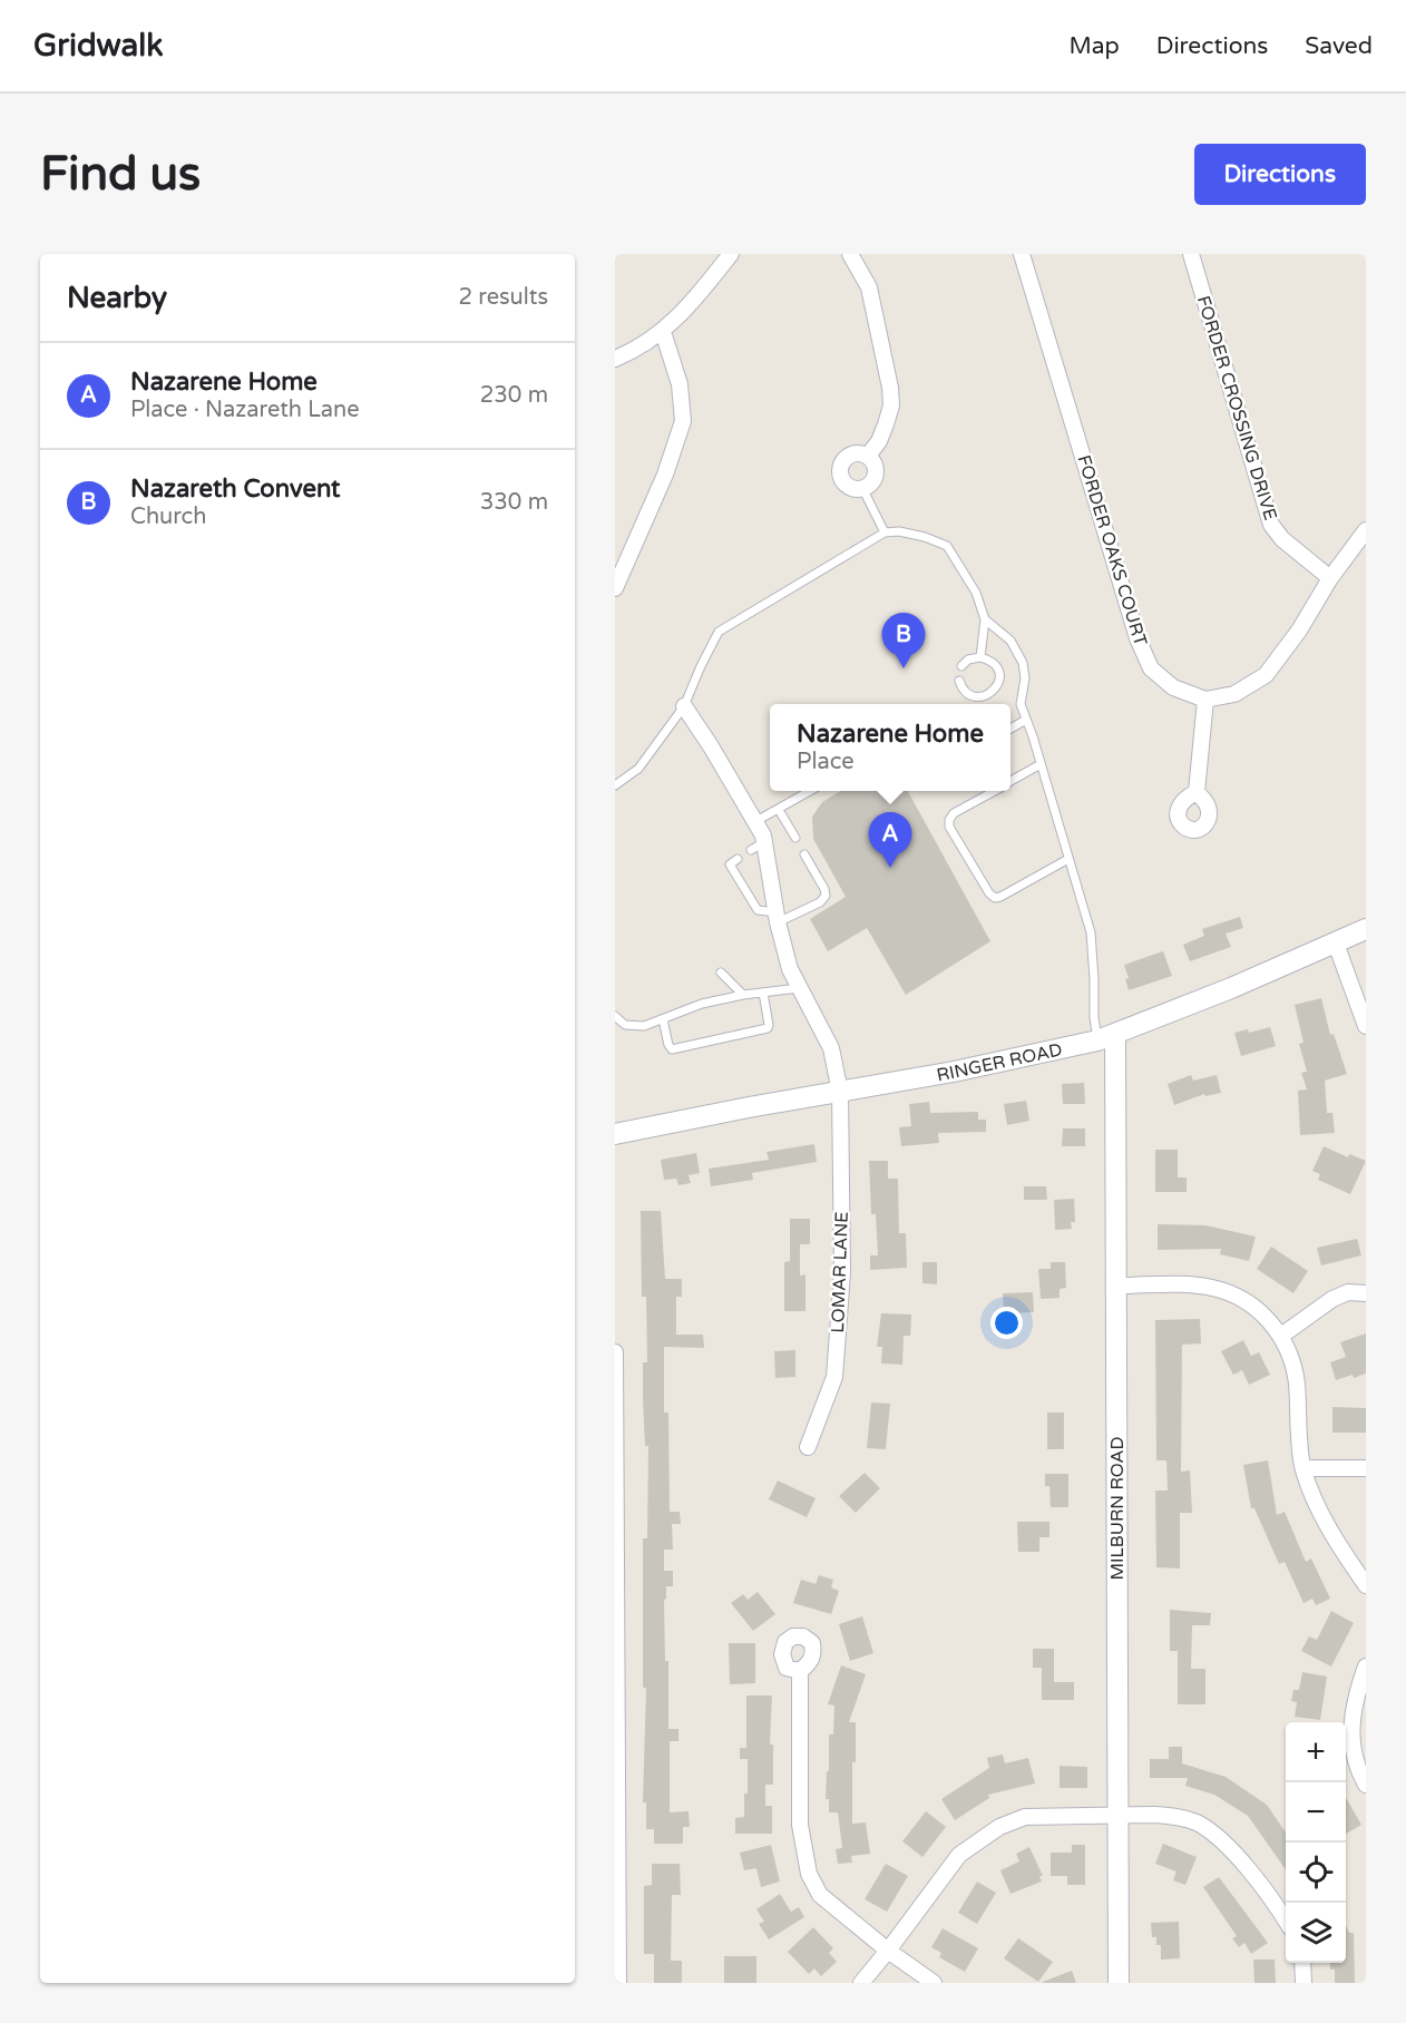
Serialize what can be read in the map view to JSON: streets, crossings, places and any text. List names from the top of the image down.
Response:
{
  "streets": {
    "street": [
      "FORDER CROSSING DRIVE",
      "FORDER OAKS COURT",
      "RINGER ROAD",
      "LOMAR LANE",
      "MILBURN ROAD"
    ]
  },
  "crossings": [
    ["RINGER ROAD", "LOMAR LANE"],
    ["RINGER ROAD", "MILBURN ROAD"]
  ],
  "page": {
    "header": "Gridwalk",
    "nav": ["Map", "Directions", "Saved"],
    "buttons": "Directions",
    "title": "Find us",
    "heading": ["Nearby", "2 results"],
    "list": [
      {
        "mark": "A",
        "name": "Nazarene Home",
        "note": "Place · Nazareth Lane",
        "value": "230 m"
      },
      {
        "mark": "B",
        "name": "Nazareth Convent",
        "note": "Church",
        "value": "330 m"
      }
    ],
    "pins": ["B", "A"],
    "popup": ["Nazarene Home", "Place"],
    "map_buttons": ["+", "−"]
  }
}
